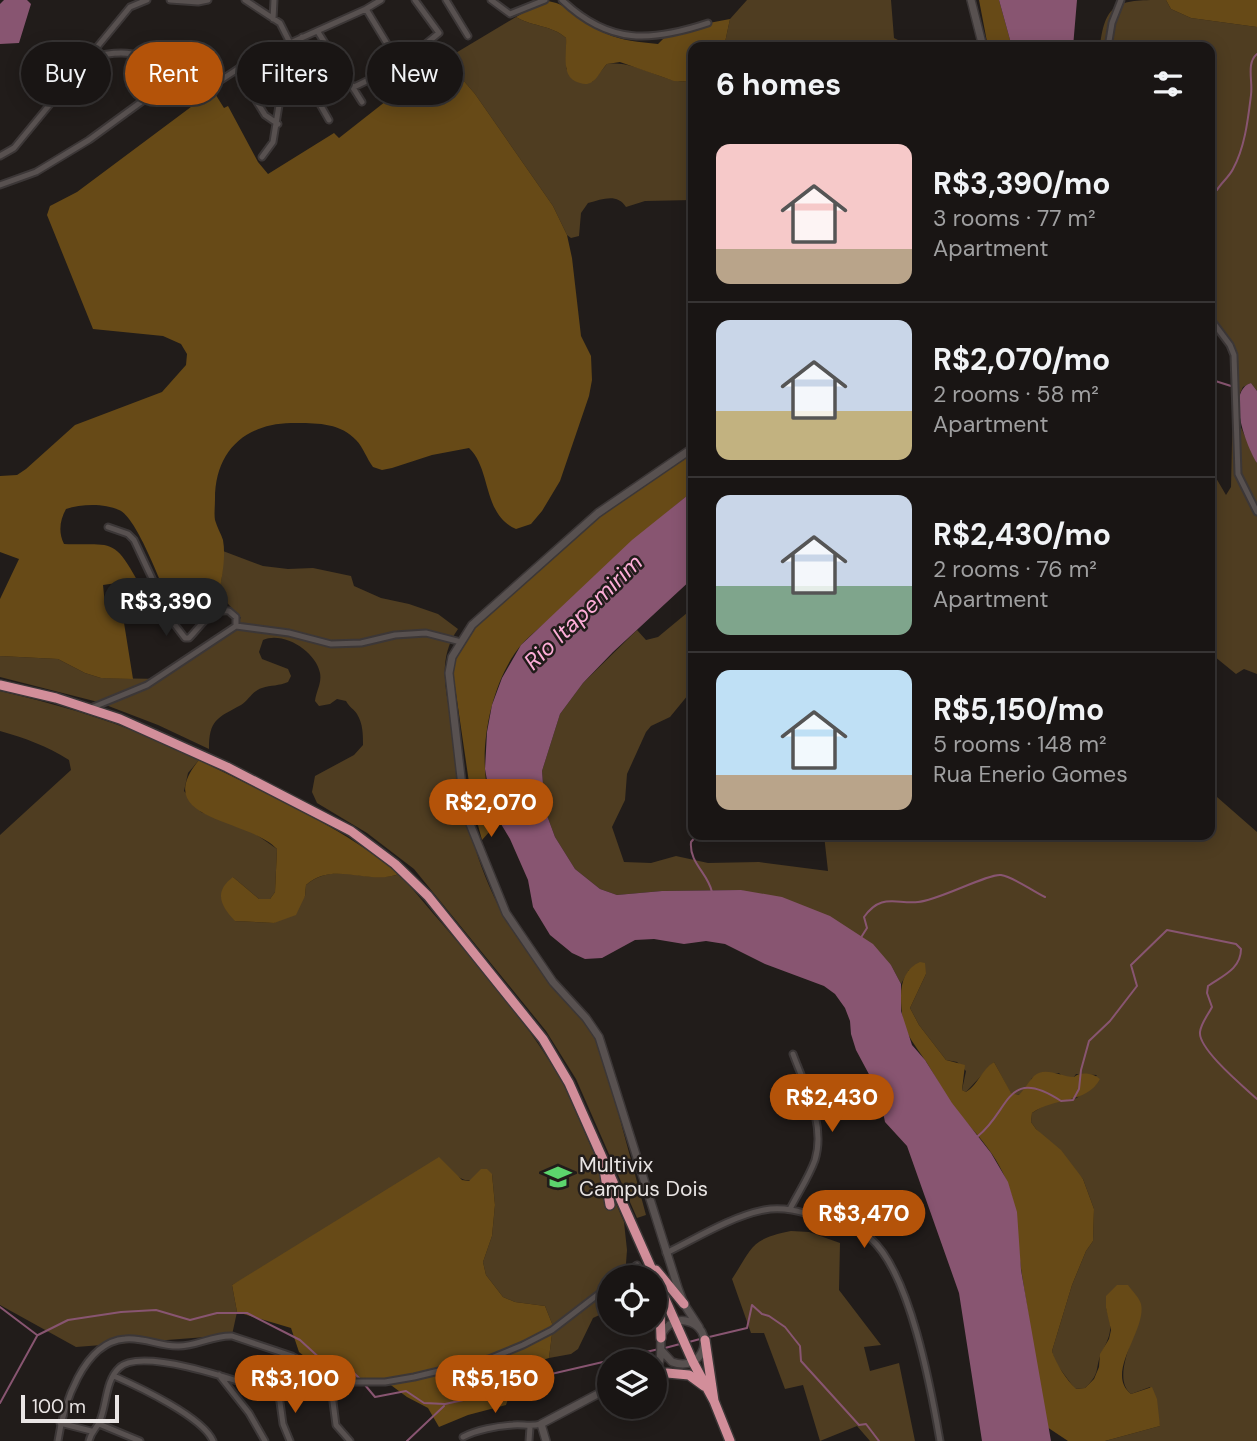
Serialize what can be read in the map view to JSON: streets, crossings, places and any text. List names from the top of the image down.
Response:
{
  "water": ["Rio Itapemirim"],
  "places": {
    "school or university": ["Multivix Campus Dois"]
  },
  "scale_bar": "100 m",
  "page": {
    "chip": [
      "Buy",
      "Rent",
      "Filters",
      "New"
    ],
    "heading": "6 homes",
    "list": [
      {
        "name": "R$3,390/mo",
        "note": "3 rooms · 77 m² · Apartment"
      },
      {
        "name": "R$2,070/mo",
        "note": "2 rooms · 58 m² · Apartment"
      },
      {
        "name": "R$2,430/mo",
        "note": "2 rooms · 76 m² · Apartment"
      },
      {
        "name": "R$5,150/mo",
        "note": "5 rooms · 148 m² · Rua Enerio Gomes"
      }
    ],
    "price": [
      "R$3,390",
      "R$2,070",
      "R$2,430",
      "R$3,470",
      "R$3,100",
      "R$5,150"
    ],
    "scale": "100 m"
  }
}
